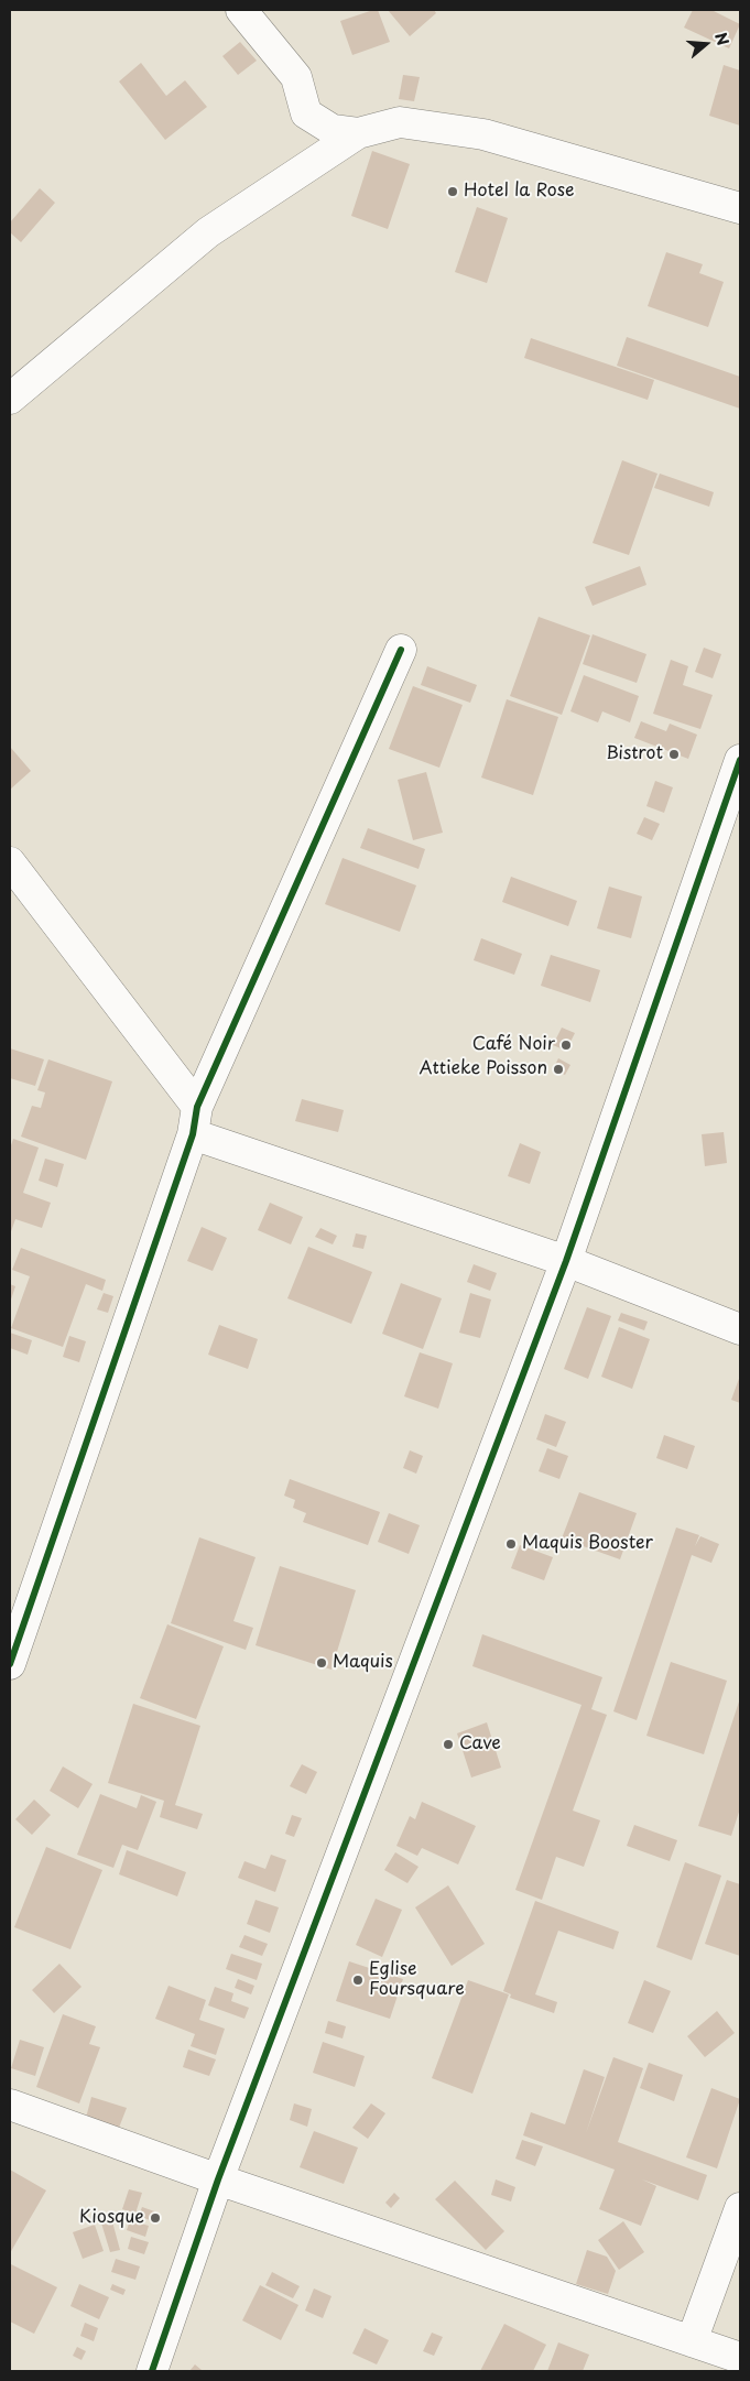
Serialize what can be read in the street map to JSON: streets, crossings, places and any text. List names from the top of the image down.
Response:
{
  "places": [
    "Hotel la Rose",
    "Bistrot",
    "Café Noir",
    "Attieke Poisson",
    "Maquis Booster",
    "Maquis",
    "Cave",
    "Eglise Foursquare",
    "Kiosque"
  ],
  "north": "right"
}
